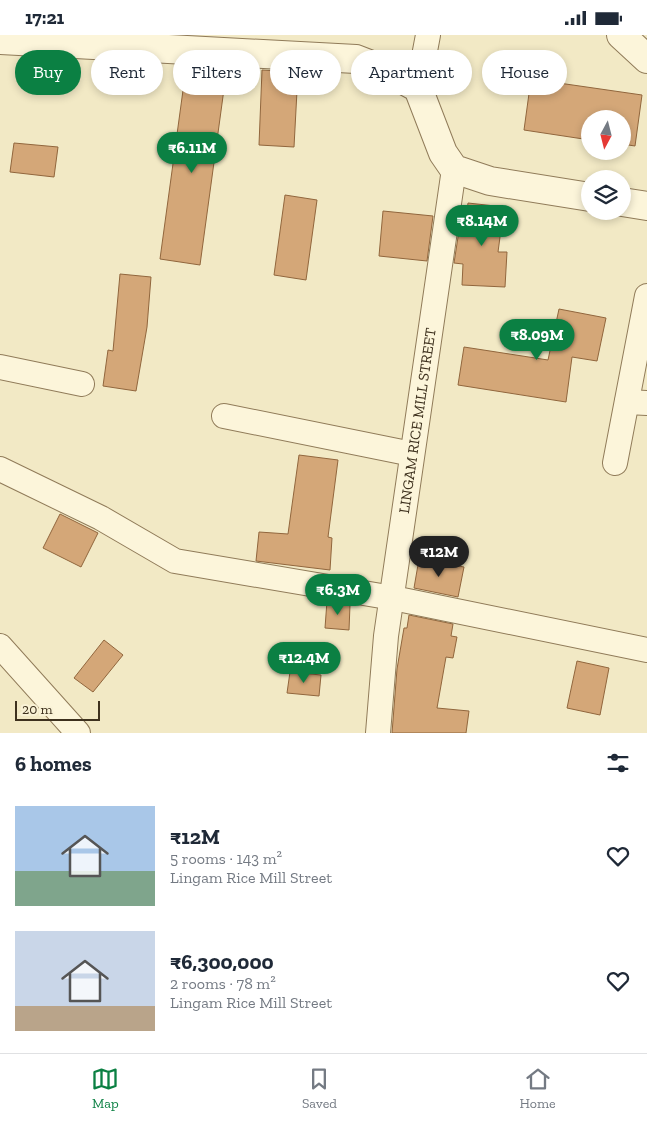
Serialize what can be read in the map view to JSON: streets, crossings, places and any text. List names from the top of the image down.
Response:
{
  "streets": {
    "street": ["LINGAM RICE MILL STREET"]
  },
  "scale_bar": "20 m",
  "north": "bottom",
  "page": {
    "status": "17:21",
    "chip": [
      "Buy",
      "Rent",
      "Filters",
      "New",
      "Apartment",
      "House"
    ],
    "price": [
      "₹6.11M",
      "₹8.14M",
      "₹8.09M",
      "₹12M",
      "₹6.3M",
      "₹12.4M"
    ],
    "scale": "20 m",
    "heading": "6 homes",
    "list": [
      {
        "name": "₹12M",
        "note": "5 rooms · 143 m² · Lingam Rice Mill Street"
      },
      {
        "name": "₹6,300,000",
        "note": "2 rooms · 78 m² · Lingam Rice Mill Street"
      }
    ],
    "tabs": ["Map", "Saved", "Home"]
  }
}
